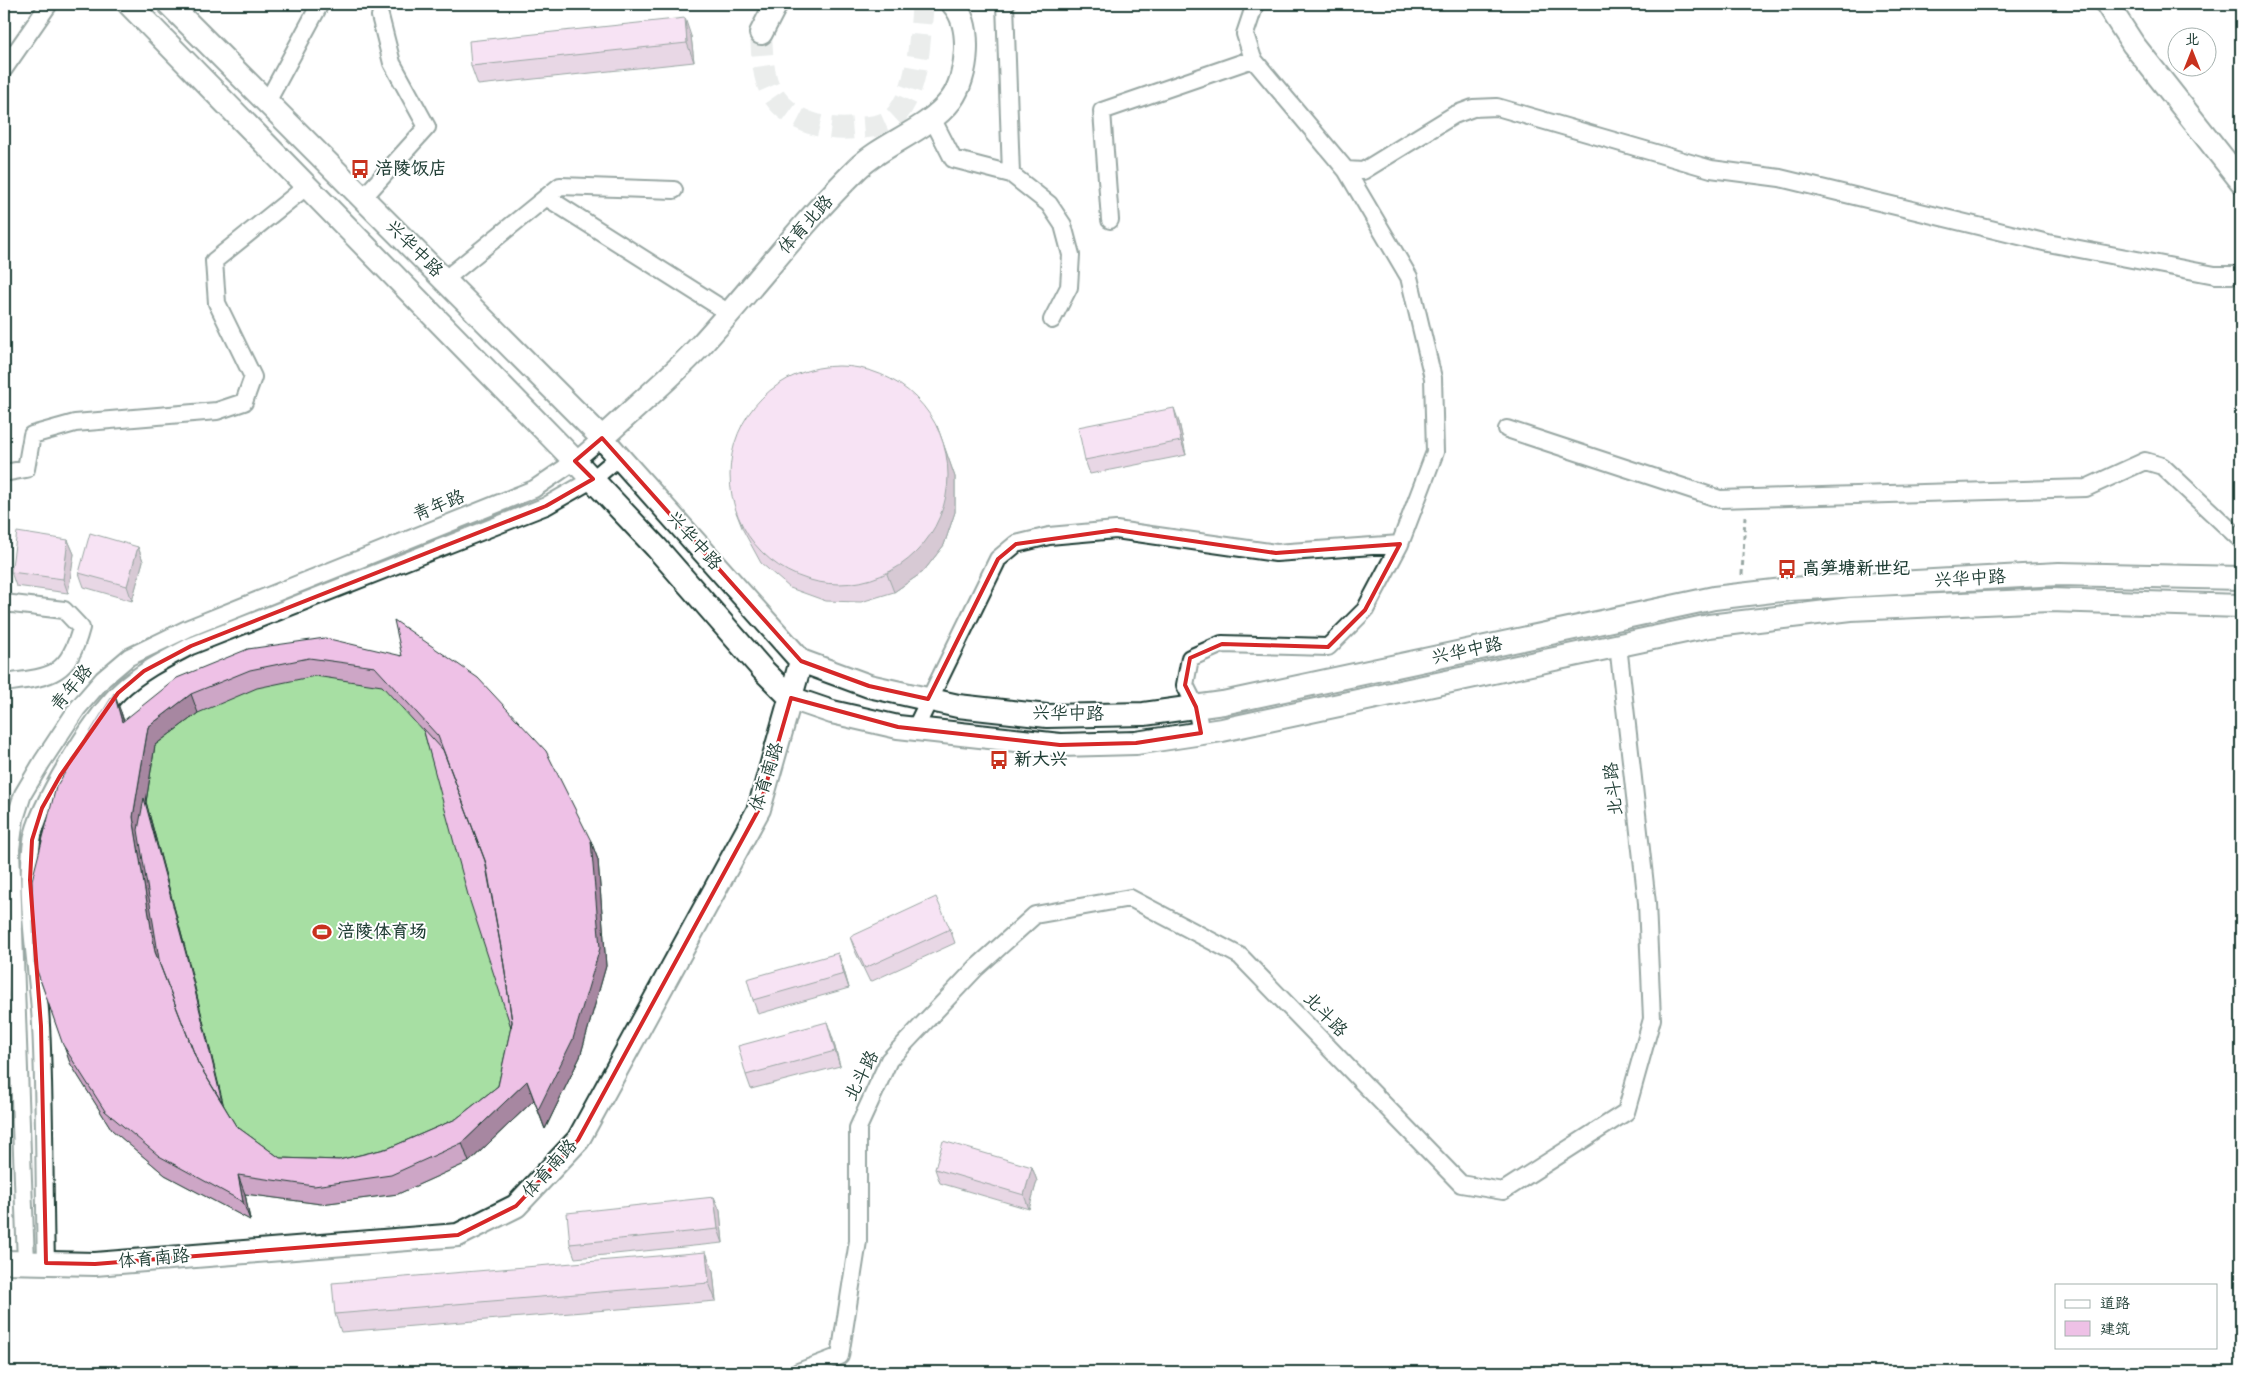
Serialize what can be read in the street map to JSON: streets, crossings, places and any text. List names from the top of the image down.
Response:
{
  "streets": {
    "main road": ["体育北路", "兴华中路", "体育南路"],
    "street": ["青年路", "北斗路"]
  },
  "crossings": [
    ["体育北路", "兴华中路"],
    ["体育北路", "青年路"],
    ["兴华中路", "青年路"],
    ["兴华中路", "体育南路"],
    ["青年路", "体育南路"]
  ],
  "places": {
    "bus stop": ["涪陵饭店", "高笋塘新世纪", "新大兴"],
    "sports": ["涪陵体育场"]
  },
  "legend": ["道路", "建筑"],
  "north": "top"
}
